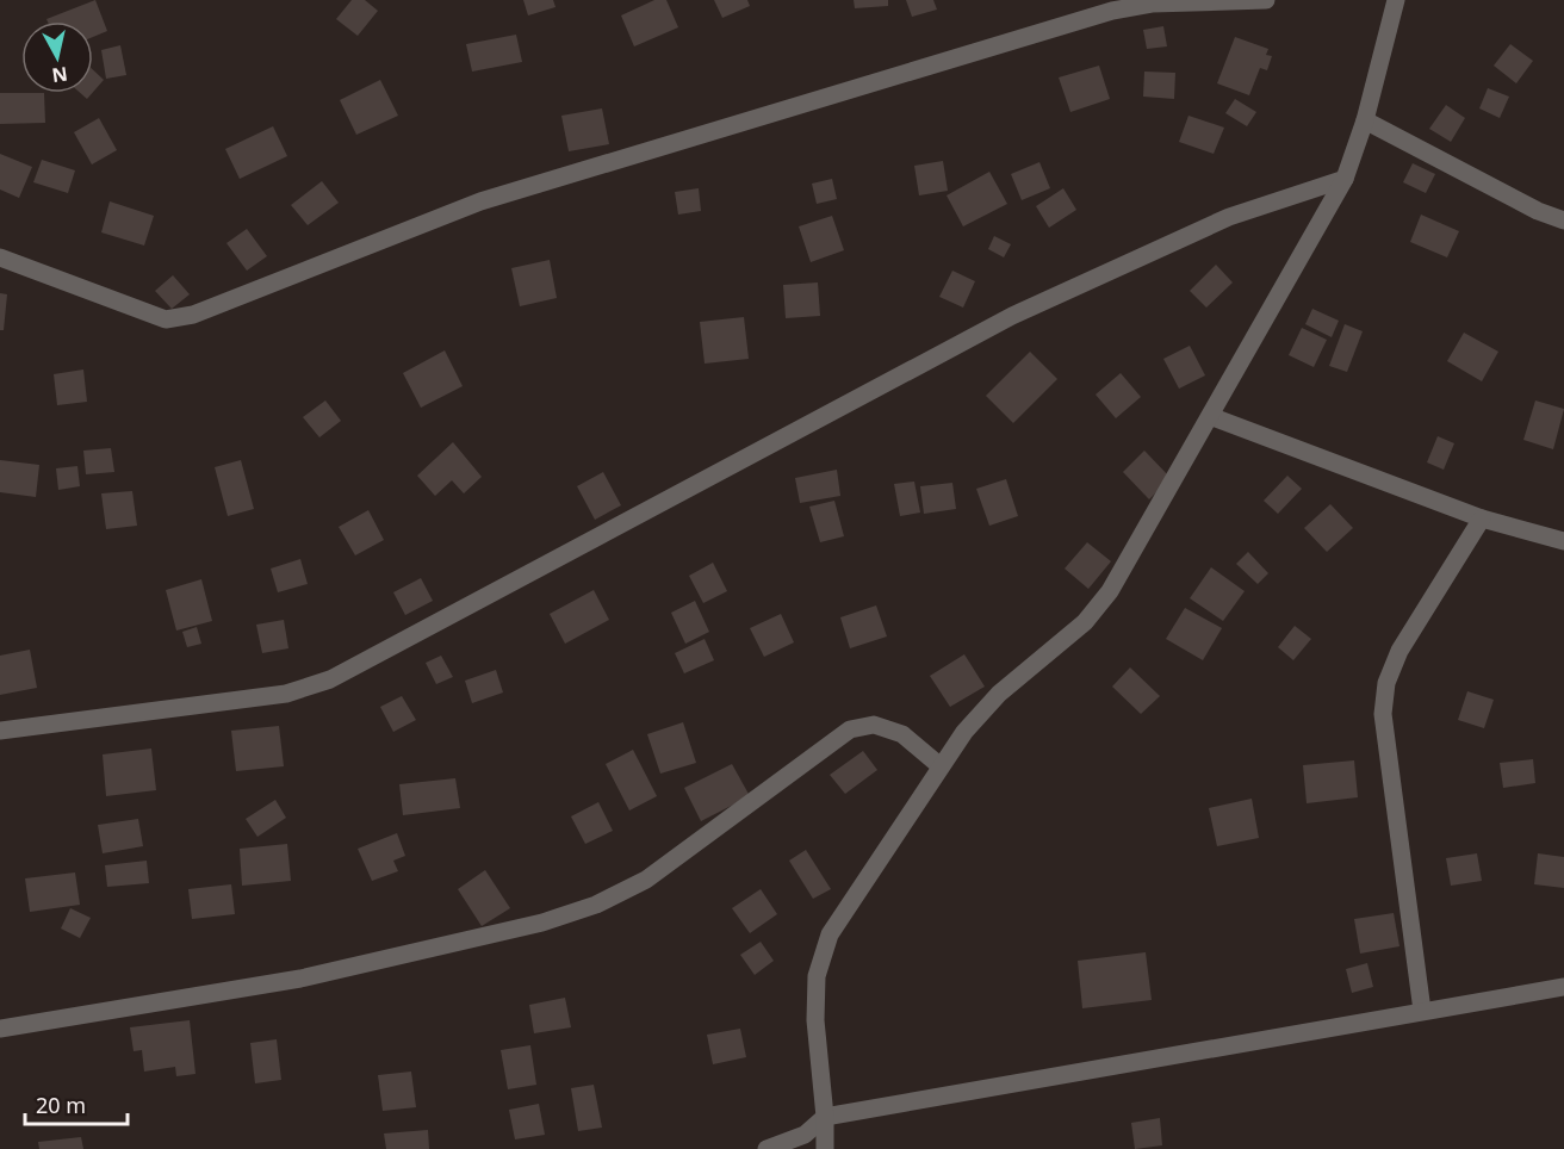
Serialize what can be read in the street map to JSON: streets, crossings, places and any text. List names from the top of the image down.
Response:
{
  "scale_bar": "20 m",
  "north": "bottom"
}
